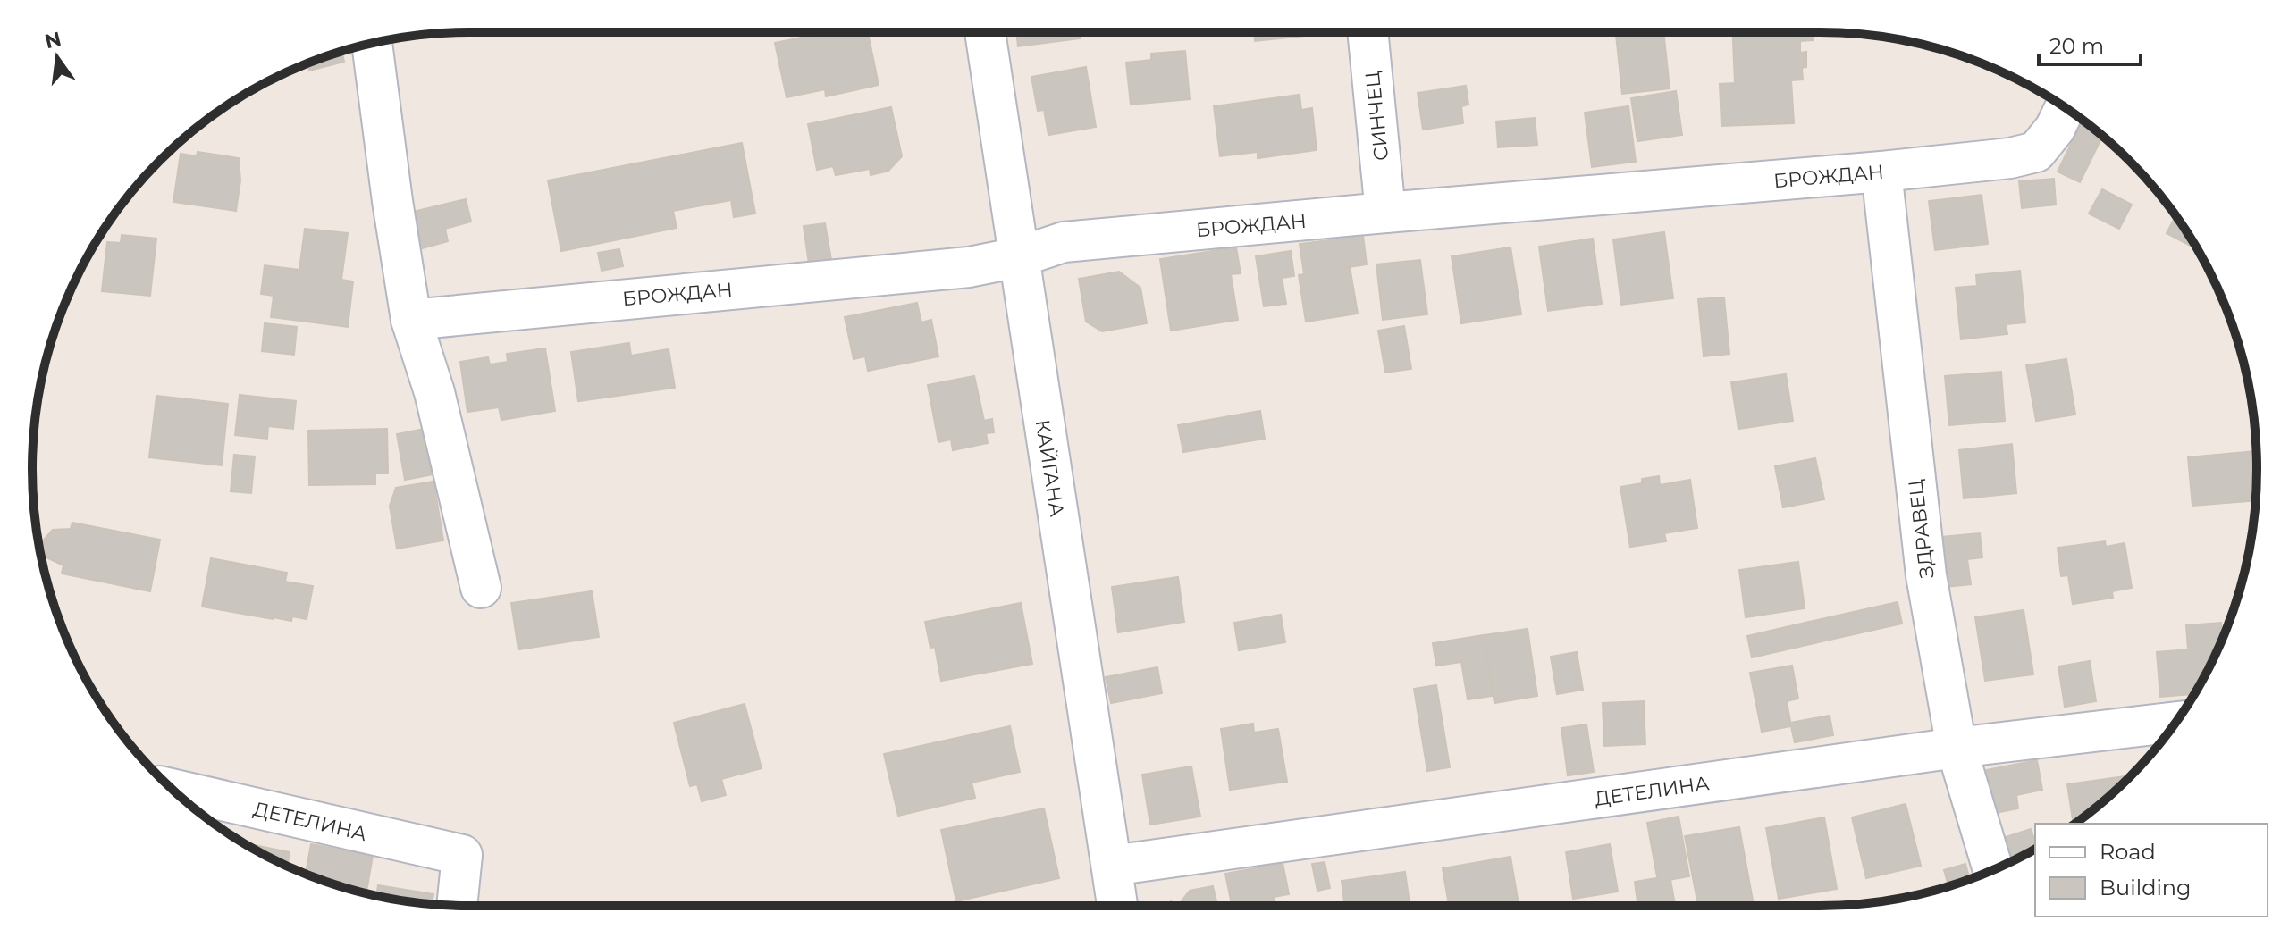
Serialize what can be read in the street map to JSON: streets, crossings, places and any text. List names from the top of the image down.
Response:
{
  "streets": {
    "street": [
      "СИНЧЕЦ",
      "БРОЖДАН",
      "КАЙГАНА",
      "ЗДРАВЕЦ",
      "ДЕТЕЛИНА"
    ]
  },
  "crossings": [
    ["СИНЧЕЦ", "БРОЖДАН"],
    ["БРОЖДАН", "КАЙГАНА"],
    ["БРОЖДАН", "ЗДРАВЕЦ"],
    ["КАЙГАНА", "ДЕТЕЛИНА"],
    ["ЗДРАВЕЦ", "ДЕТЕЛИНА"]
  ],
  "legend": ["Road", "Building"],
  "scale_bar": "20 m",
  "north": "top"
}
